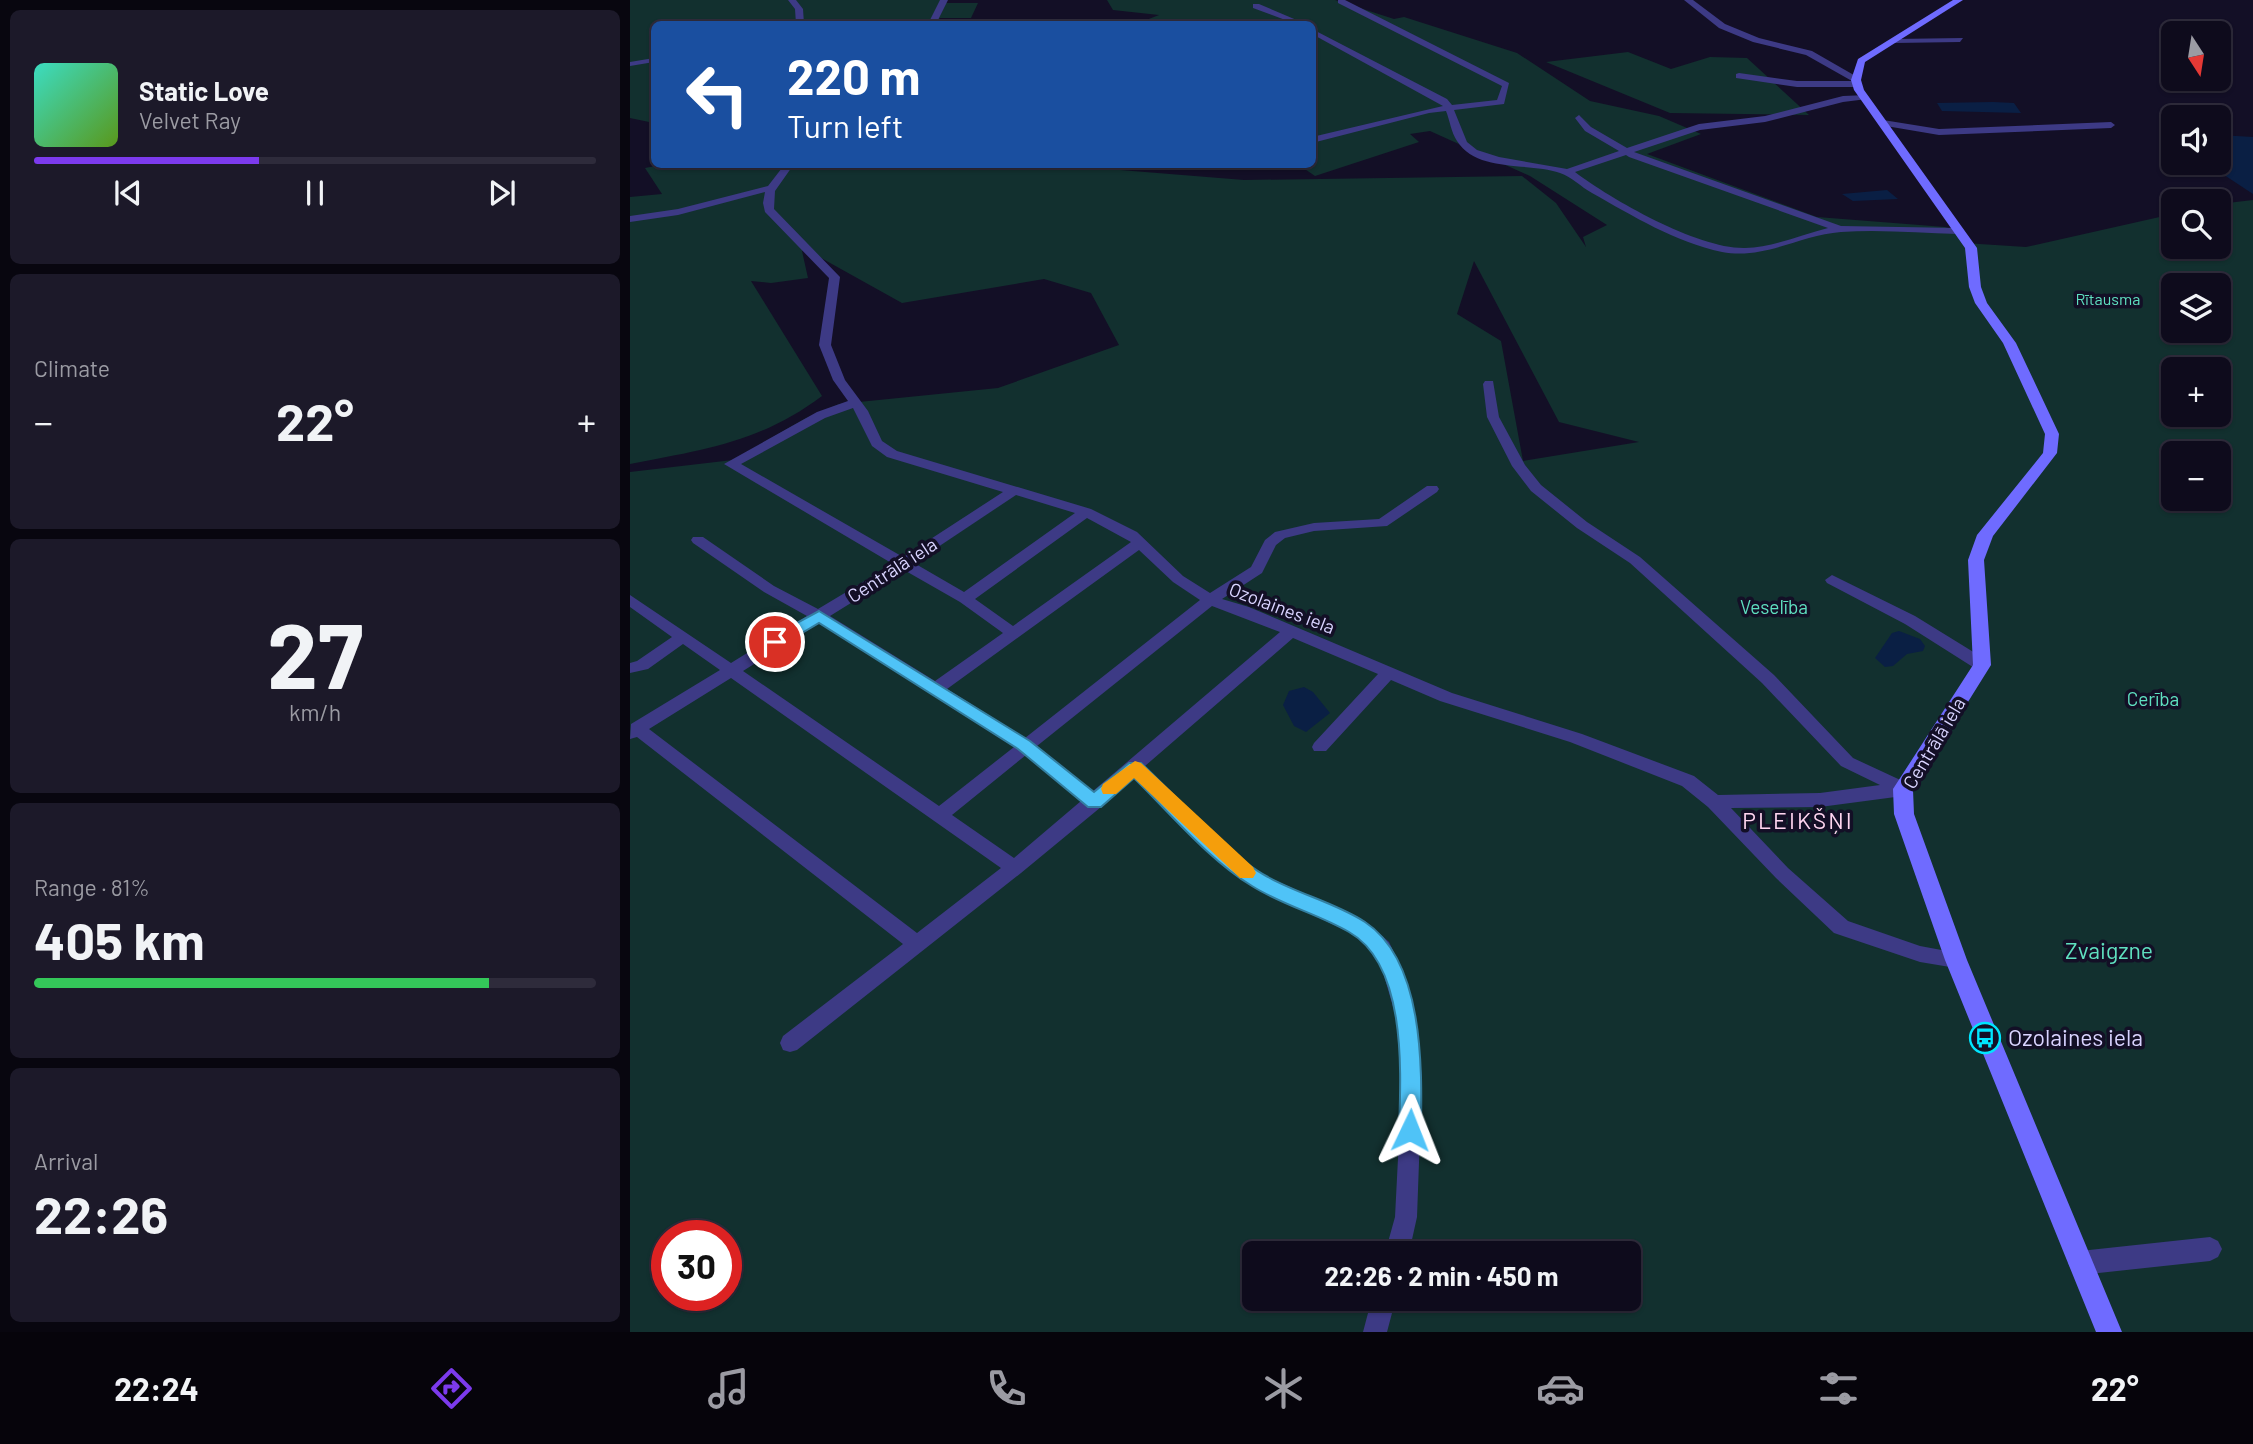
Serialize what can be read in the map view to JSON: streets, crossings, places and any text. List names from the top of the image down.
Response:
{
  "streets": {
    "street": ["Centrālā iela", "Ozolaines iela"]
  },
  "crossings": [
    ["Centrālā iela", "Ozolaines iela"]
  ],
  "districts": ["PLEIKŠŅI"],
  "parks": [
    "Rītausma",
    "Veselība",
    "Cerība",
    "Zvaigzne"
  ],
  "places": {
    "bus stop": ["Ozolaines iela"]
  },
  "north": "bottom",
  "page": {
    "map_buttons": ["+", "−"],
    "turn": ["220 m", "Turn left"],
    "song": ["Static Love", "Velvet Ray"],
    "tile": [
      "Climate",
      ["27", "km/h"],
      ["Range · 81%", "405 km"],
      ["Arrival", "22:26"]
    ],
    "heat": ["−", "22°", "+"],
    "limit": "30",
    "trip": "22:26 · 2 min · 450 m",
    "tabs": ["22:24", "22°"]
  }
}
